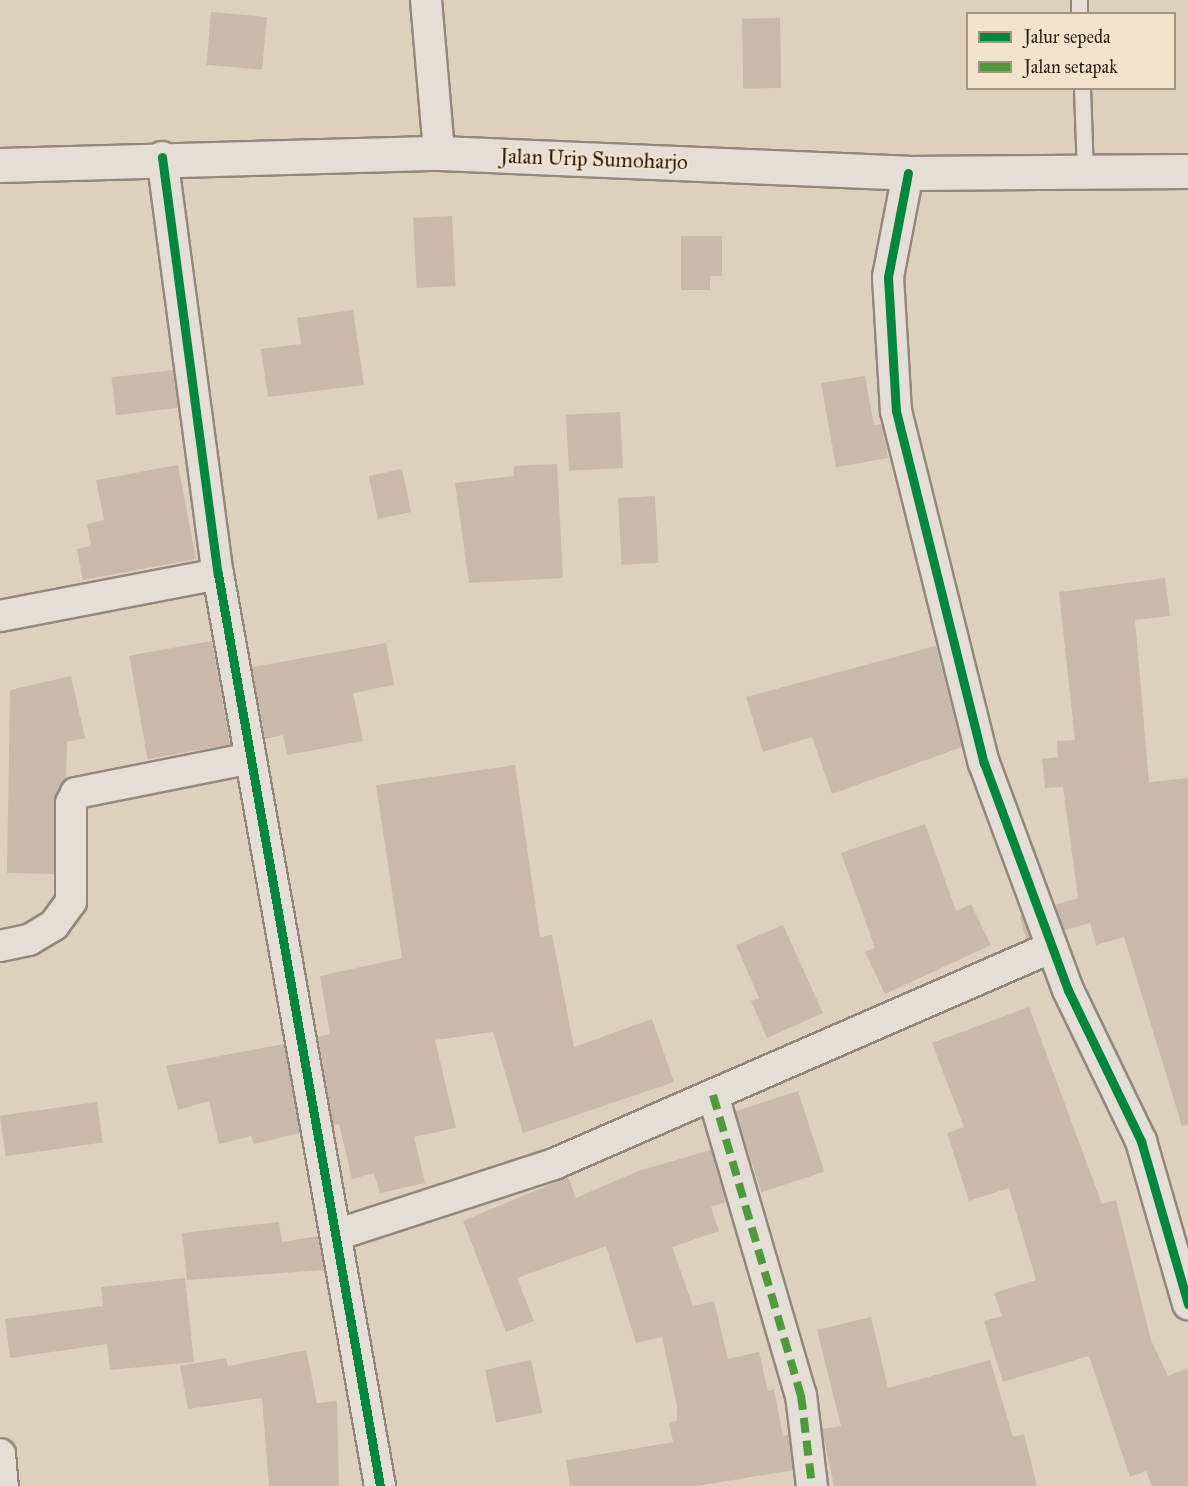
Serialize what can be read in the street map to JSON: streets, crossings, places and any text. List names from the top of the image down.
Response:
{
  "streets": {
    "main road": ["Jalan Urip Sumoharjo"]
  },
  "legend": ["Jalur sepeda", "Jalan setapak"]
}
